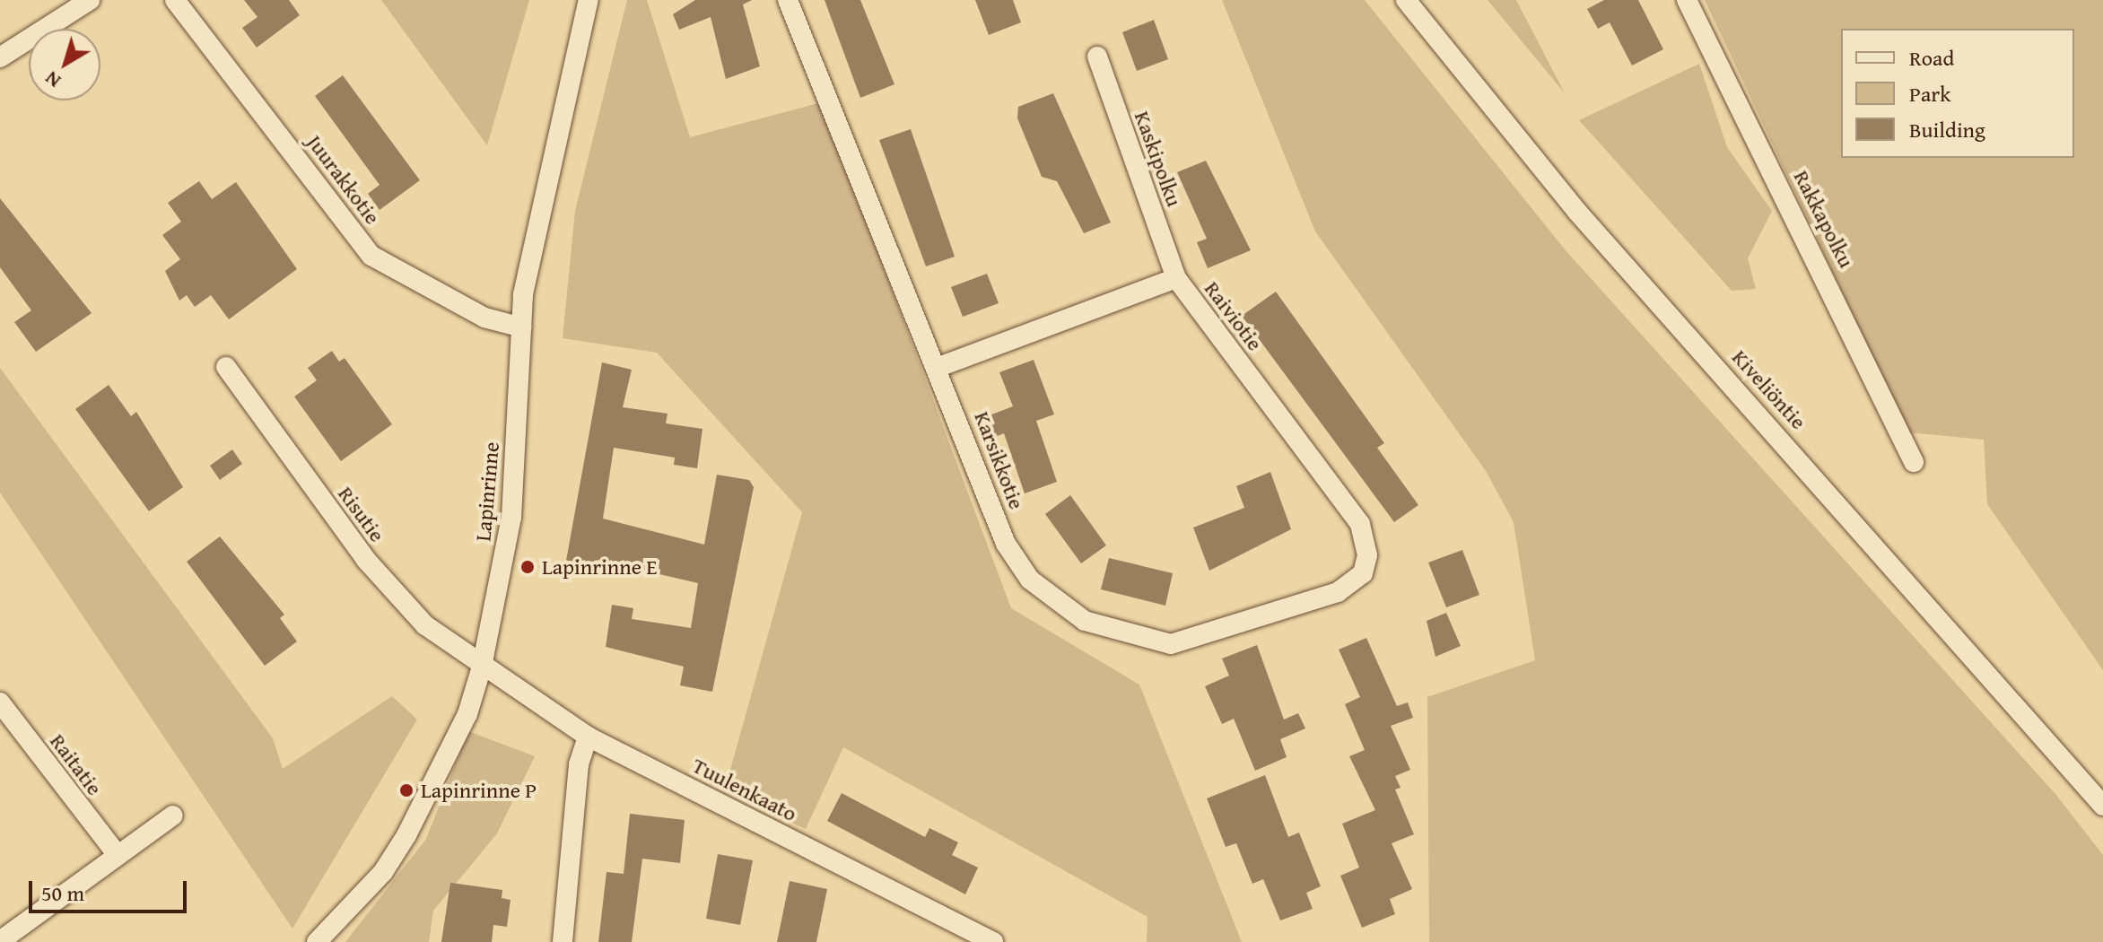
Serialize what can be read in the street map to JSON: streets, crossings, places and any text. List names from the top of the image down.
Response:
{
  "streets": {
    "street": [
      "Kaskipolku",
      "Juurakkotie",
      "Rakkapolku",
      "Raiviotie",
      "Kiveliöntie",
      "Karsikkotie",
      "Lapinrinne",
      "Risutie",
      "Raitatie",
      "Tuulenkaato"
    ]
  },
  "crossings": [
    ["Kaskipolku", "Raiviotie"],
    ["Juurakkotie", "Lapinrinne"],
    ["Raiviotie", "Karsikkotie"],
    ["Lapinrinne", "Risutie"],
    ["Lapinrinne", "Tuulenkaato"],
    ["Risutie", "Tuulenkaato"]
  ],
  "places": ["Lapinrinne E", "Lapinrinne P"],
  "legend": ["Road", "Park", "Building"],
  "scale_bar": "50 m",
  "north": "bottom left"
}
